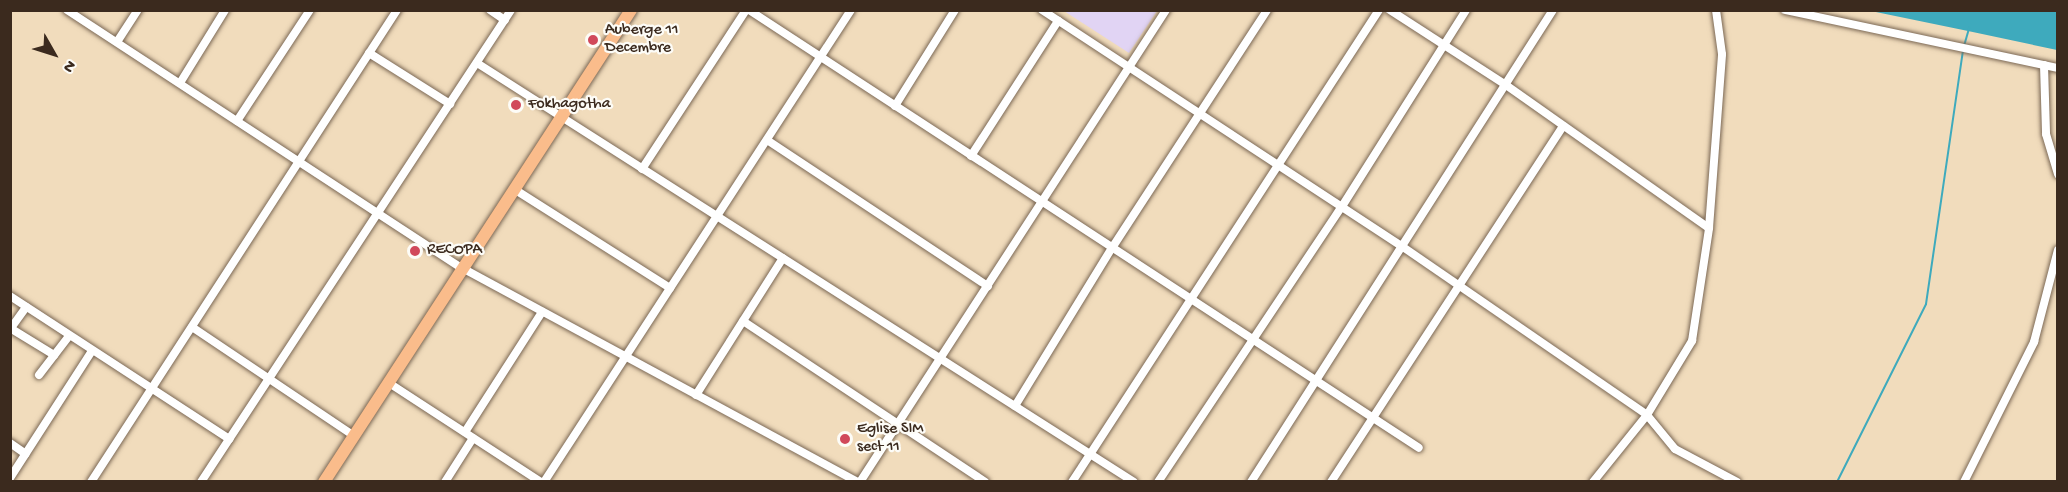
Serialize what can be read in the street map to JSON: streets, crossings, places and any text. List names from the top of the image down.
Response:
{
  "places": [
    "Auberge 11 Decembre",
    "Fokhagotha",
    "RECOPA",
    "Eglise SIM sect 11"
  ],
  "north": "bottom right"
}
